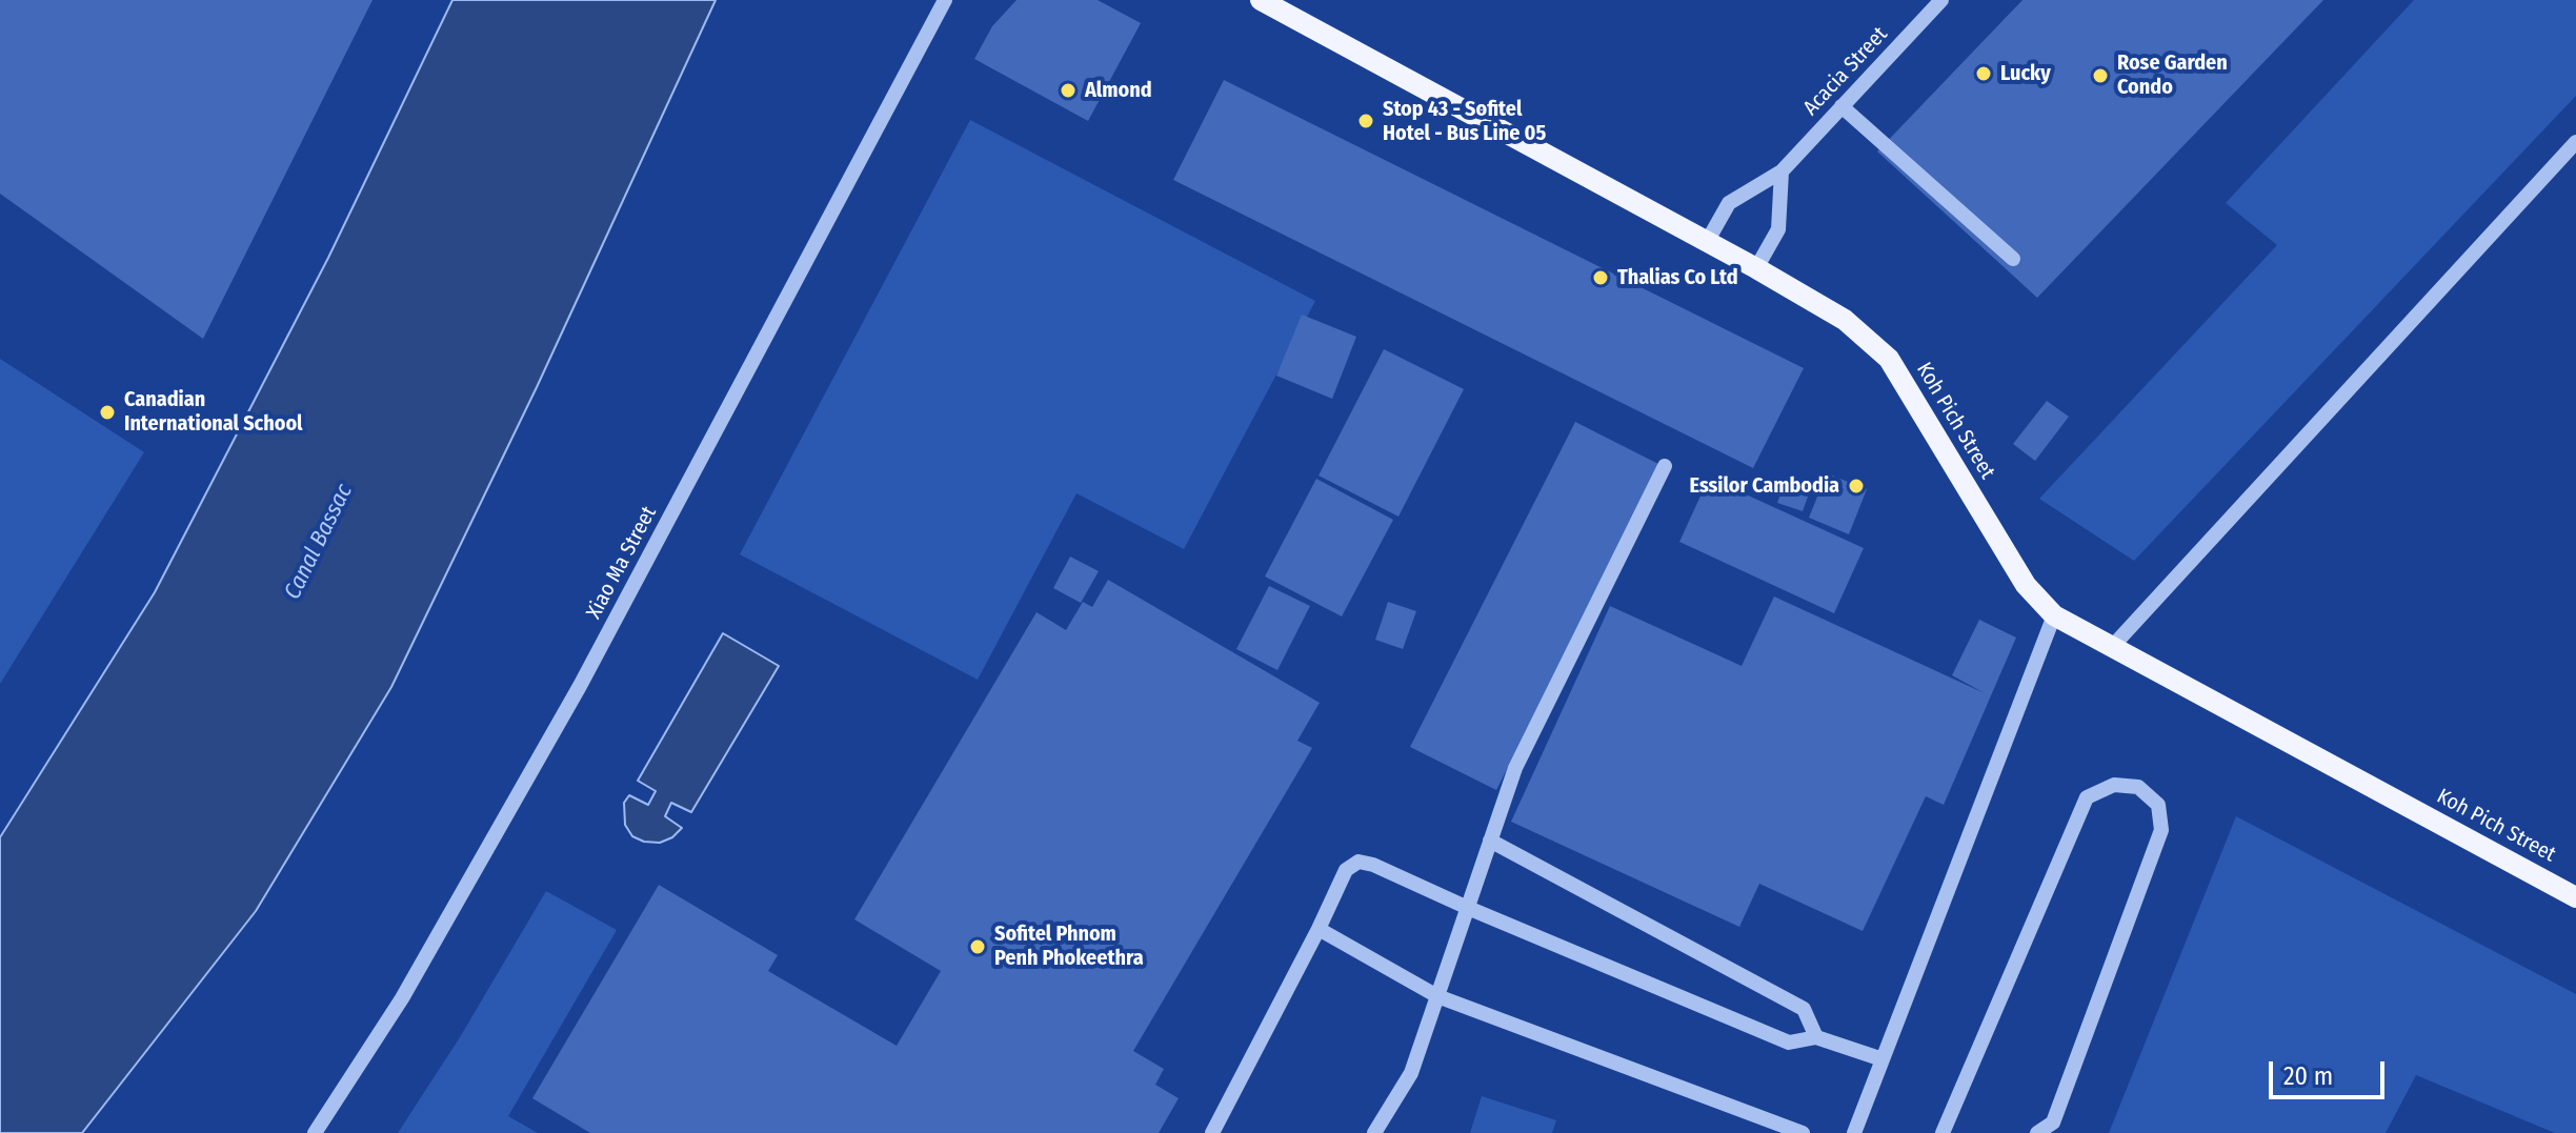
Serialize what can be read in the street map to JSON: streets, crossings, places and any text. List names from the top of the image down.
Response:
{
  "streets": {
    "main road": ["Koh Pich Street"],
    "street": ["Acacia Street", "Xiao Ma Street"]
  },
  "crossings": [
    ["Acacia Street", "Koh Pich Street"]
  ],
  "water": ["Canal Bassac"],
  "places": [
    "Lucky",
    "Rose Garden Condo",
    "Almond",
    "Stop 43 - Sofitel Hotel - Bus Line 05",
    "Thalias Co Ltd",
    "Canadian International School",
    "Essilor Cambodia",
    "Sofitel Phnom Penh Phokeethra"
  ],
  "scale_bar": "20 m"
}
